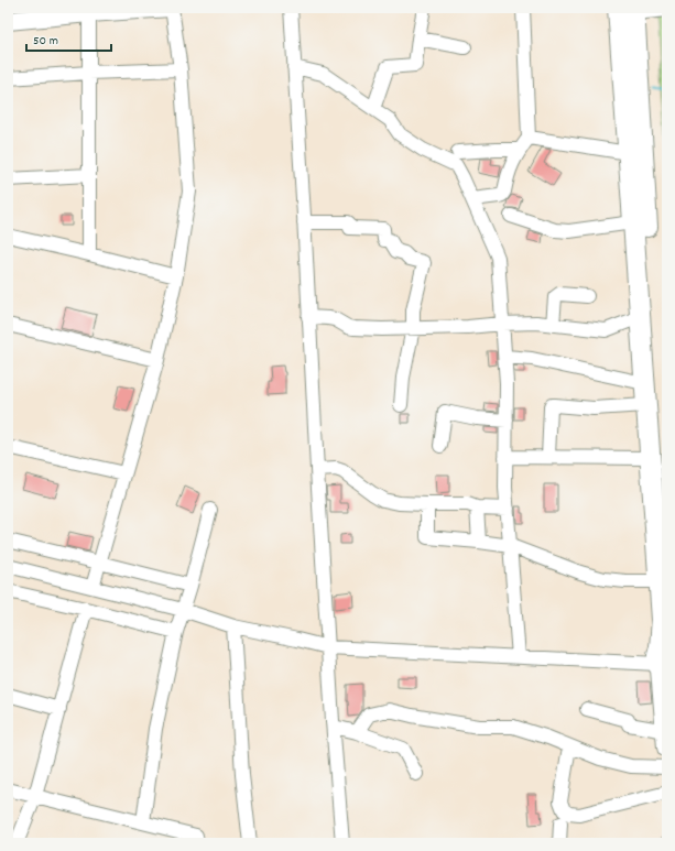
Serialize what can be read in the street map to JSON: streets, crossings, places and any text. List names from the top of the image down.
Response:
{
  "scale_bar": "50 m"
}
